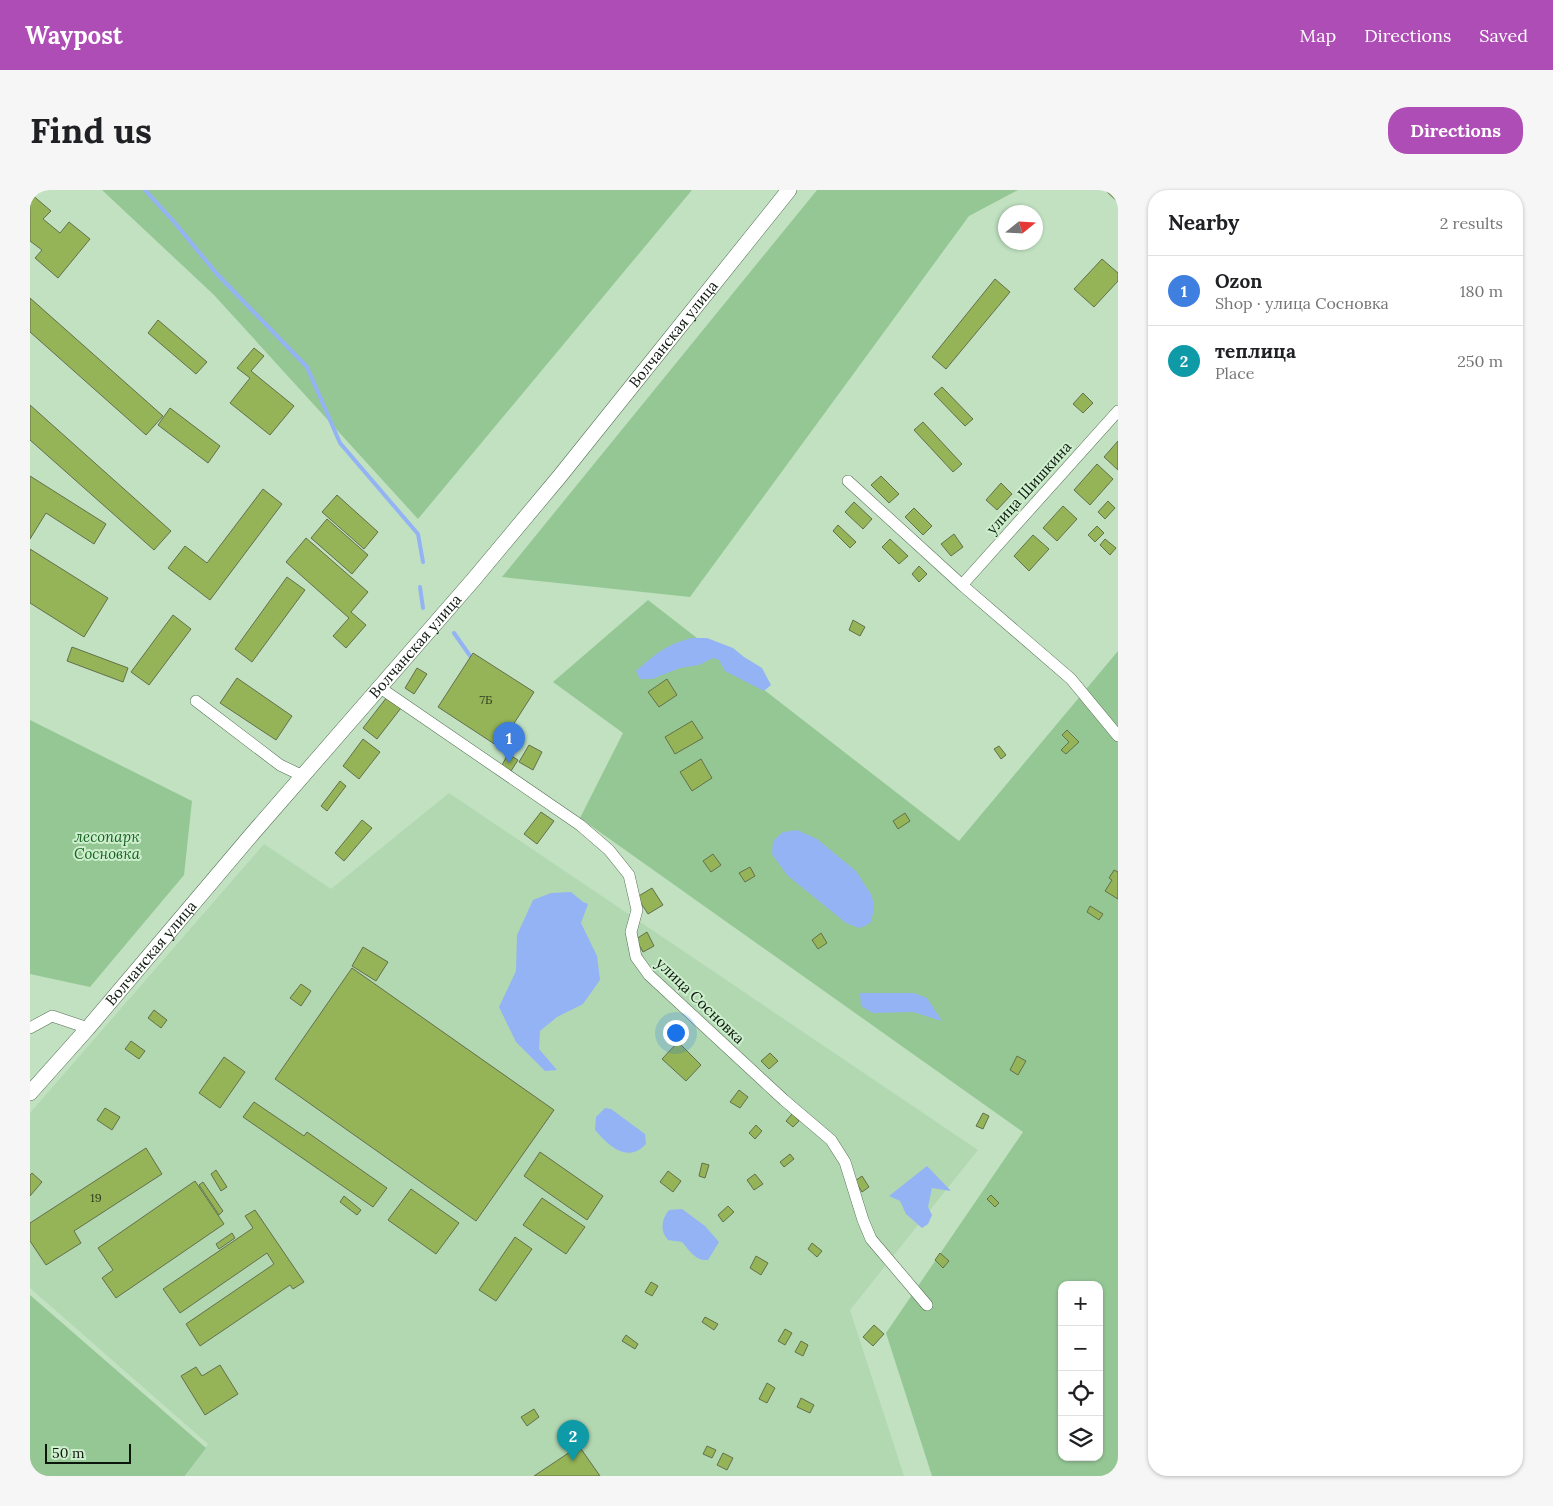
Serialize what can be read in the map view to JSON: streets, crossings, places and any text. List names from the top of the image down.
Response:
{
  "streets": {
    "main road": ["Волчанская улица"],
    "street": ["улица Шишкина", "улица Сосновка"]
  },
  "crossings": [
    ["Волчанская улица", "улица Сосновка"]
  ],
  "parks": ["лесопарк Сосновка"],
  "house_numbers": ["7Б", "19"],
  "scale_bar": "50 m",
  "north": "right",
  "page": {
    "header": "Waypost",
    "nav": ["Map", "Directions", "Saved"],
    "buttons": "Directions",
    "title": "Find us",
    "heading": ["Nearby", "2 results"],
    "list": [
      {
        "mark": "1",
        "name": "Ozon",
        "note": "Shop · улица Сосновка",
        "value": "180 m"
      },
      {
        "mark": "2",
        "name": "теплица",
        "note": "Place",
        "value": "250 m"
      }
    ],
    "pins": ["1", "2"],
    "map_buttons": ["+", "−"],
    "scale": "50 m"
  }
}
